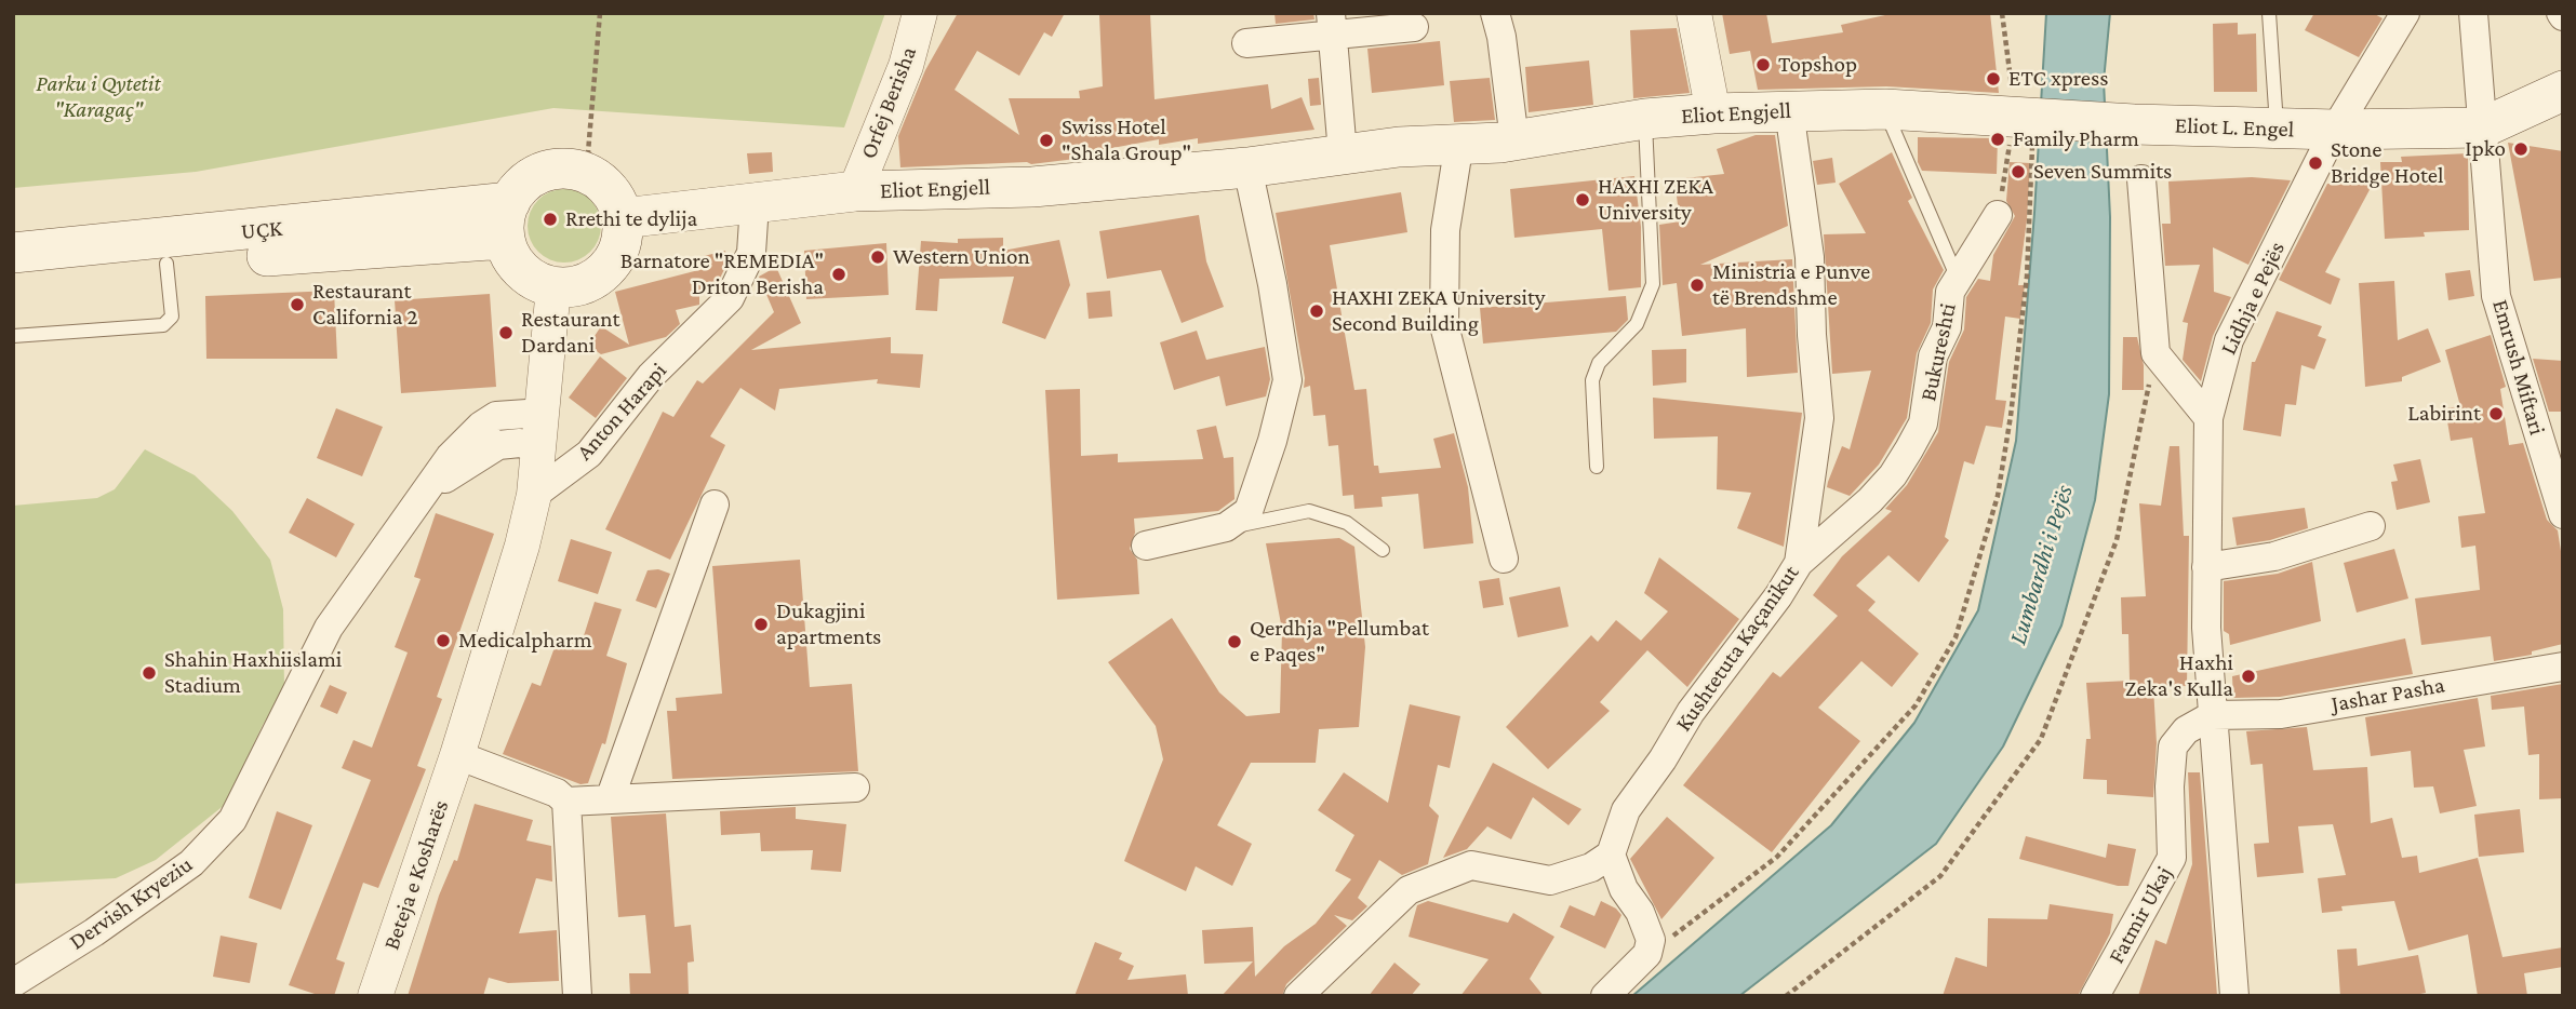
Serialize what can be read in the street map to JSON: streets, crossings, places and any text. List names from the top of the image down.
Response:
{
  "streets": {
    "main road": ["Eliot Engjell", "Eliot L. Engel", "UÇK"],
    "street": [
      "Orfej Berisha",
      "Lidhja e Pejës",
      "Bukureshti",
      "Emrush Miftari",
      "Anton Harapi",
      "Kushtetuta Kaçanikut",
      "Jashar Pasha",
      "Beteja e Kosharës",
      "Dervish Kryeziu",
      "Fatmir Ukaj"
    ]
  },
  "crossings": [
    ["Orfej Berisha", "Eliot Engjell"],
    ["Eliot Engjell", "Eliot L. Engel"],
    ["Eliot Engjell", "UÇK"],
    ["Eliot Engjell", "Bukureshti"],
    ["Eliot Engjell", "Anton Harapi"],
    ["Eliot Engjell", "Kushtetuta Kaçanikut"],
    ["Eliot L. Engel", "Lidhja e Pejës"],
    ["Eliot L. Engel", "Emrush Miftari"],
    ["Lidhja e Pejës", "Jashar Pasha"],
    ["Lidhja e Pejës", "Fatmir Ukaj"],
    ["Bukureshti", "Kushtetuta Kaçanikut"],
    ["Jashar Pasha", "Fatmir Ukaj"]
  ],
  "water": ["Lumbardhi i Pejës"],
  "parks": ["Parku i Qytetit \"Karagaç\""],
  "places": [
    "Topshop",
    "ETC xpress",
    "Family Pharm",
    "Swiss Hotel \"Shala Group\"",
    "Ipko",
    "Stone Bridge Hotel",
    "Seven Summits",
    "HAXHI ZEKA University",
    "Rrethi te dylija",
    "Western Union",
    "Barnatore \"REMEDIA\" Driton Berisha",
    "Ministria e Punve të Brendshme",
    "Restaurant California 2",
    "HAXHI ZEKA University Second Building",
    "Restaurant Dardani",
    "Labirint",
    "Dukagjini apartments",
    "Medicalpharm",
    "Qerdhja \"Pellumbat e Paqes\"",
    "Shahin Haxhiislami Stadium",
    "Haxhi Zeka's Kulla"
  ]
}
